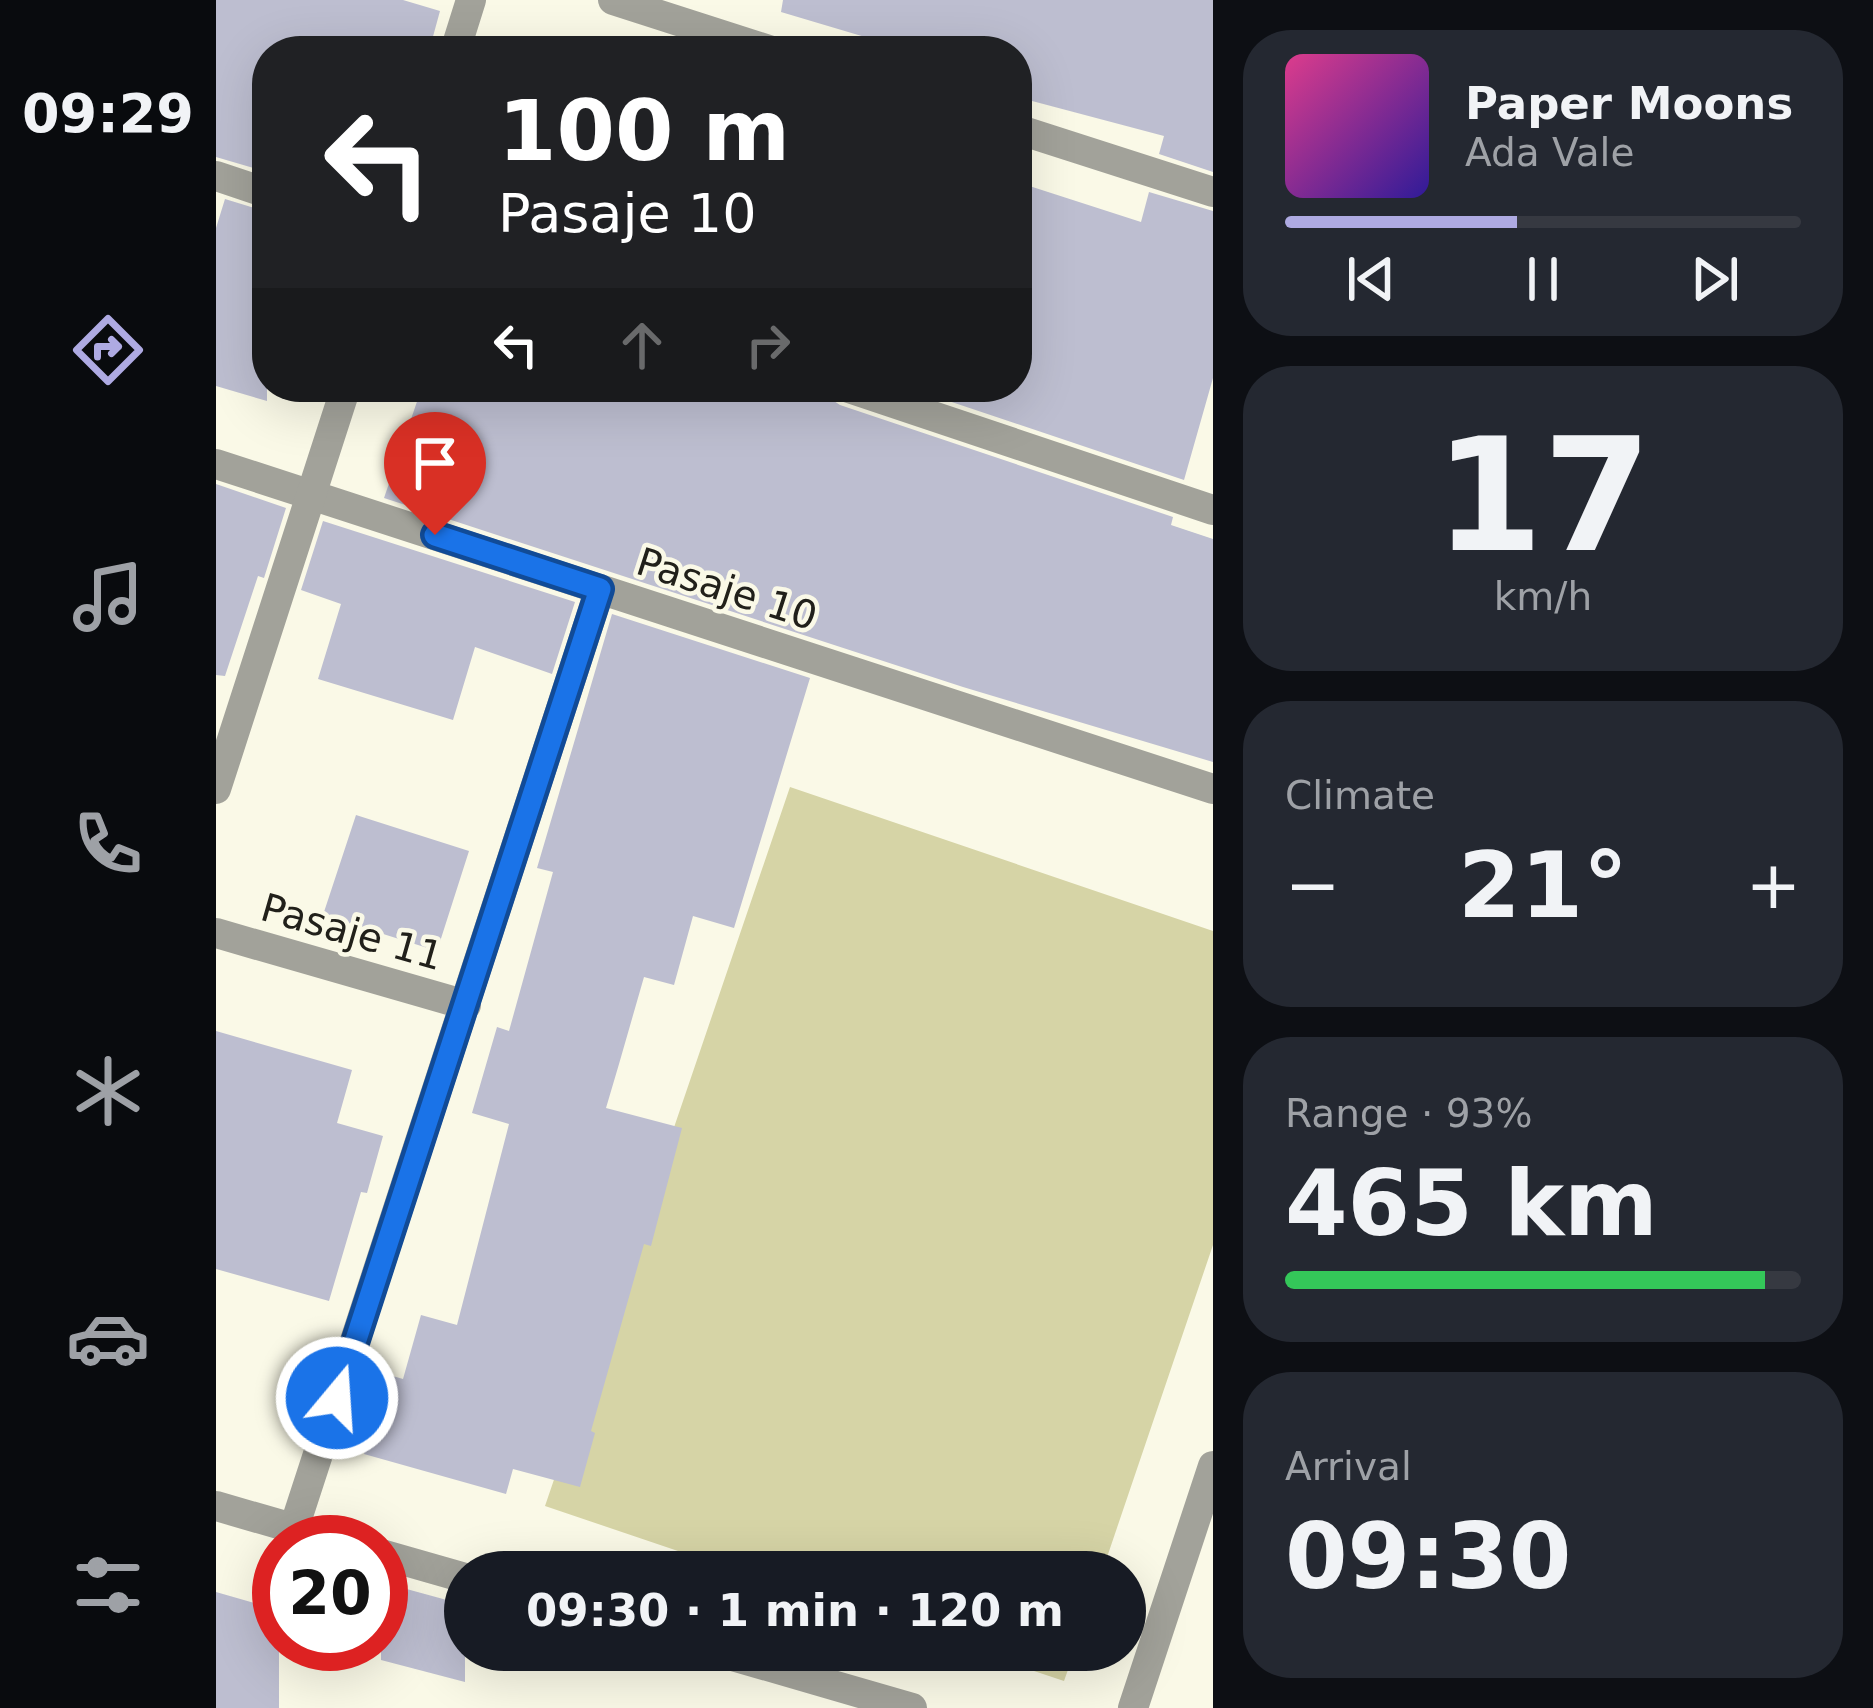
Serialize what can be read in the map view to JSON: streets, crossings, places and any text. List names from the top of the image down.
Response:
{
  "streets": {
    "street": ["Pasaje 10", "Pasaje 11"]
  },
  "page": {
    "tabs": "09:29",
    "turn": ["100 m", "Pasaje 10"],
    "song": ["Paper Moons", "Ada Vale"],
    "tile": [
      ["17", "km/h"],
      "Climate",
      ["Range · 93%", "465 km"],
      ["Arrival", "09:30"]
    ],
    "heat": ["−", "21°", "+"],
    "limit": "20",
    "trip": "09:30 · 1 min · 120 m"
  }
}
